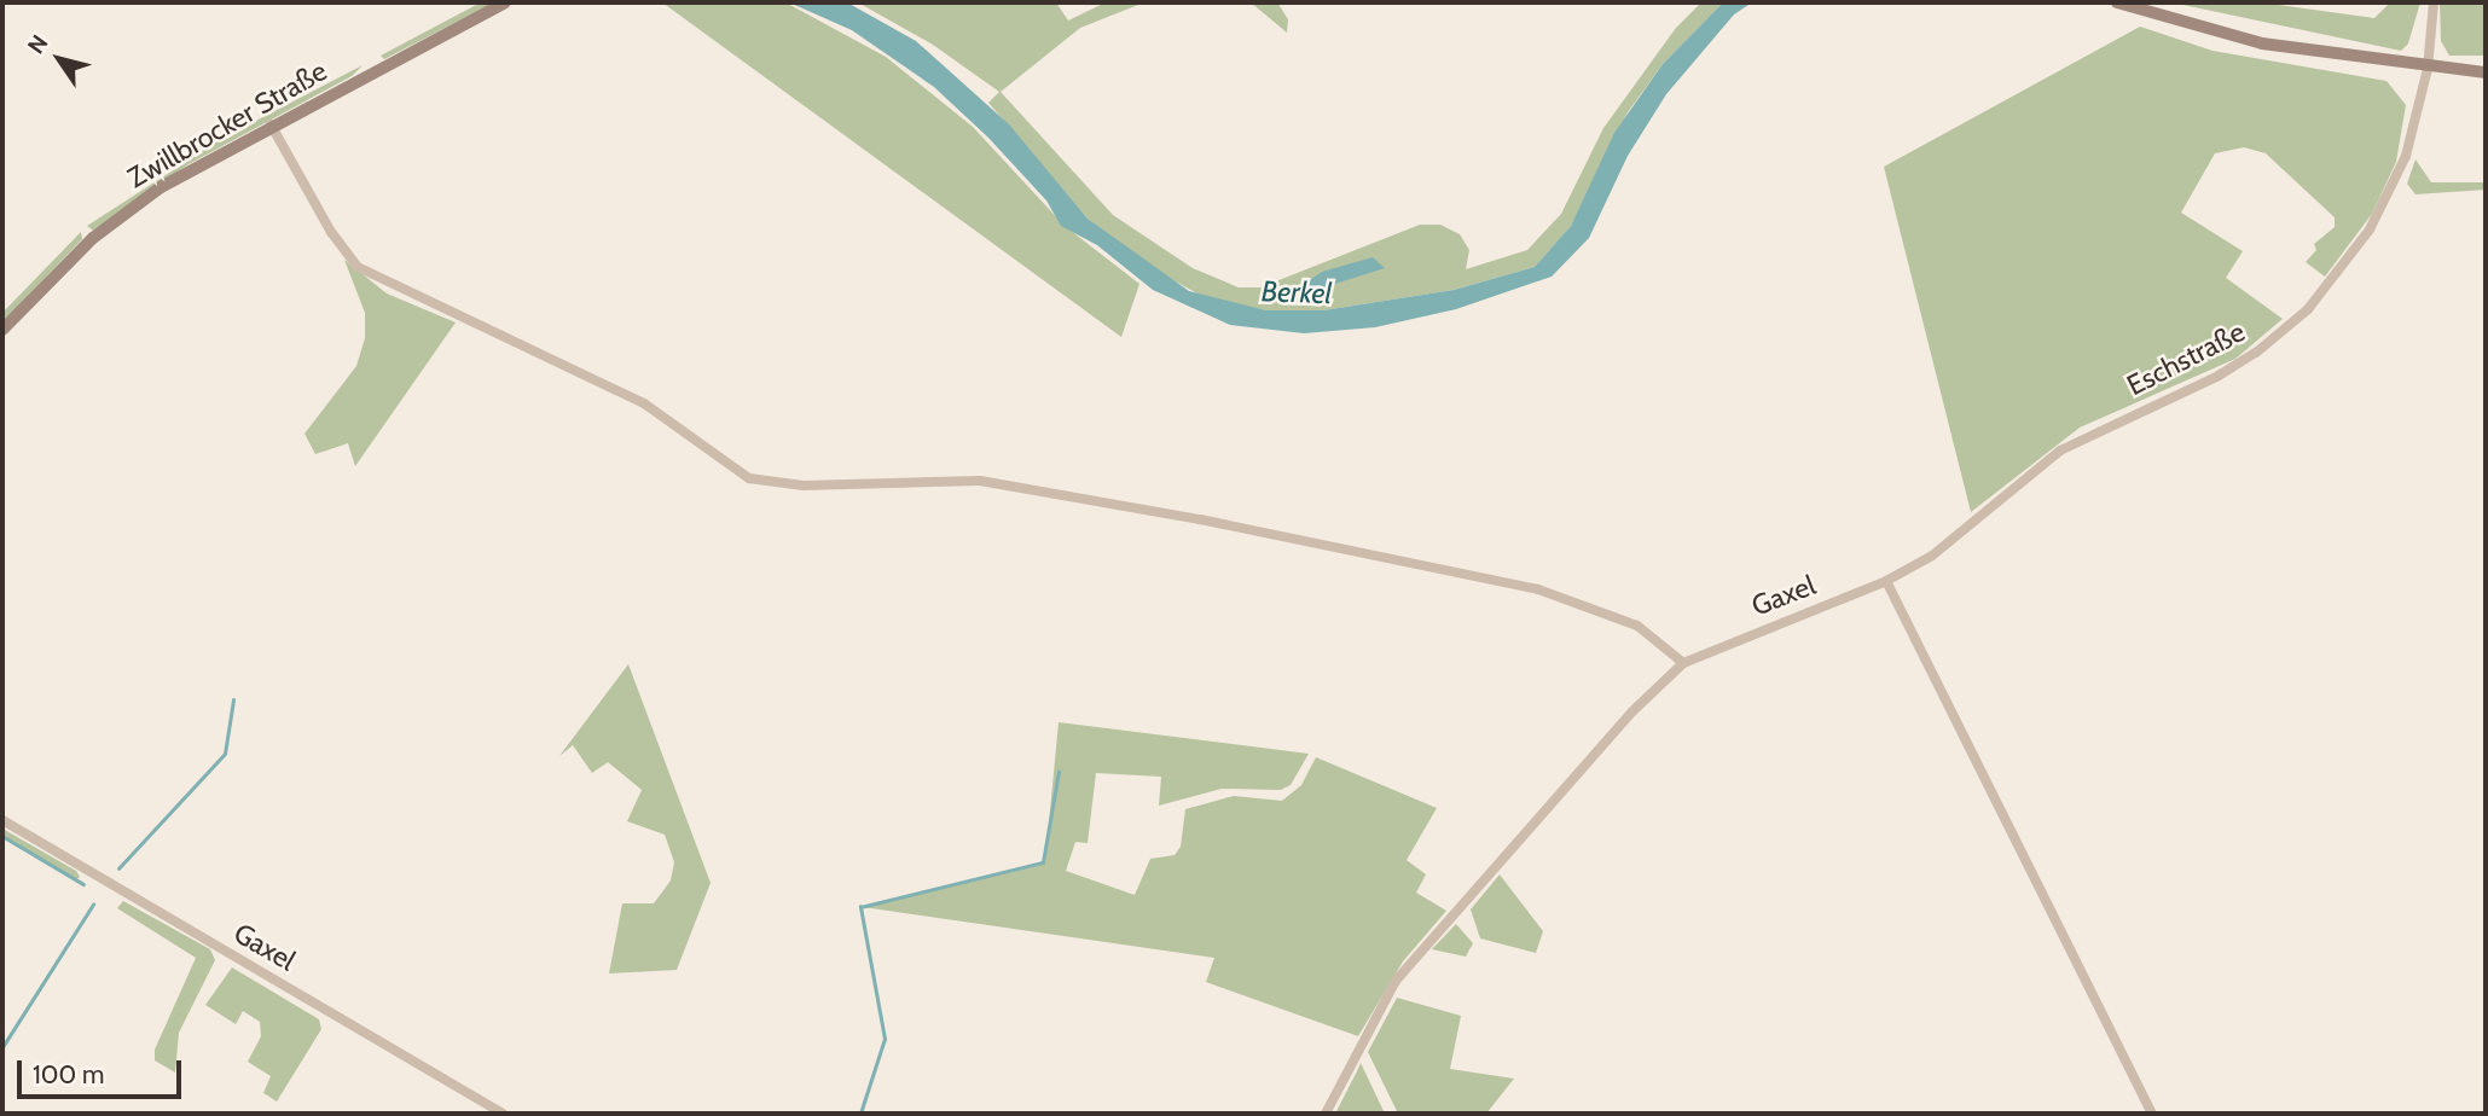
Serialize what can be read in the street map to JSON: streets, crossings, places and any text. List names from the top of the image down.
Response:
{
  "streets": {
    "main road": ["Zwillbrocker Straße"],
    "street": ["Eschstraße", "Gaxel"]
  },
  "crossings": [
    ["Eschstraße", "Gaxel"]
  ],
  "water": ["Berkel"],
  "scale_bar": "100 m",
  "north": "top left"
}
